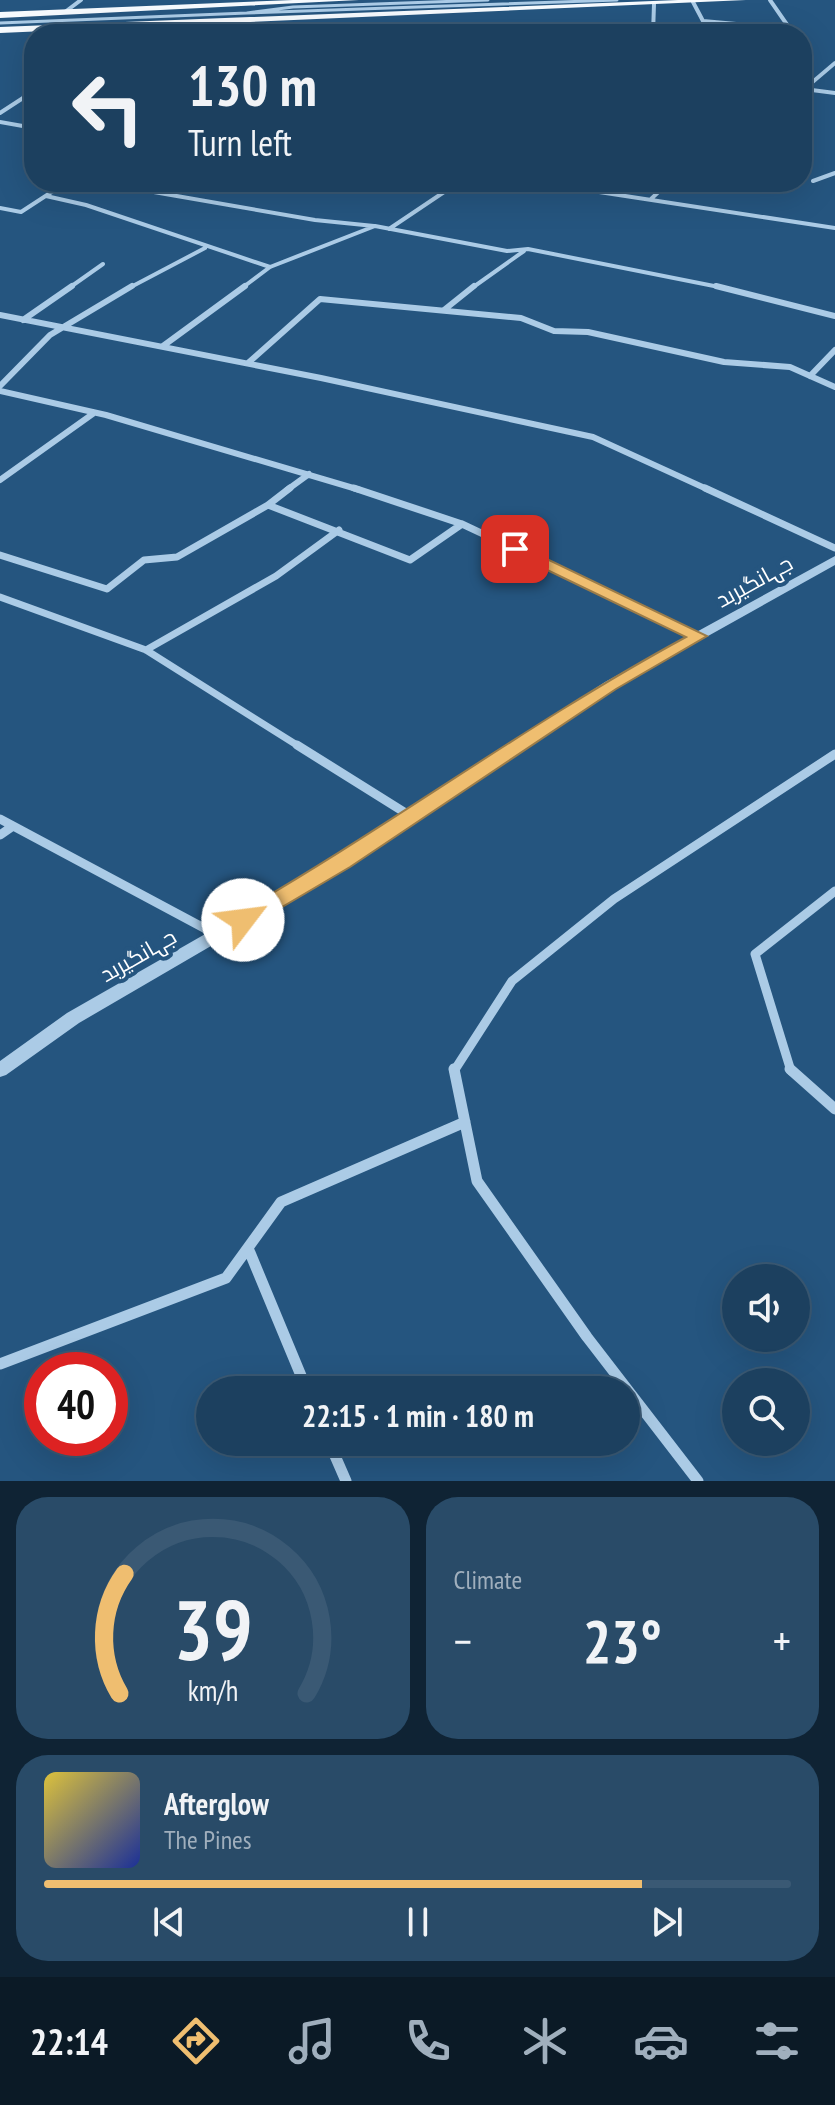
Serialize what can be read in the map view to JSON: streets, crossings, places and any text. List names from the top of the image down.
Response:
{
  "streets": {
    "street": ["جہانگیربد"]
  },
  "page": {
    "turn": ["130 m", "Turn left"],
    "limit": "40",
    "trip": "22:15 · 1 min · 180 m",
    "tile": "Climate",
    "heat": ["−", "23°", "+"],
    "song": ["Afterglow", "The Pines"],
    "tabs": "22:14",
    "gauge": ["39", "km/h"]
  }
}
